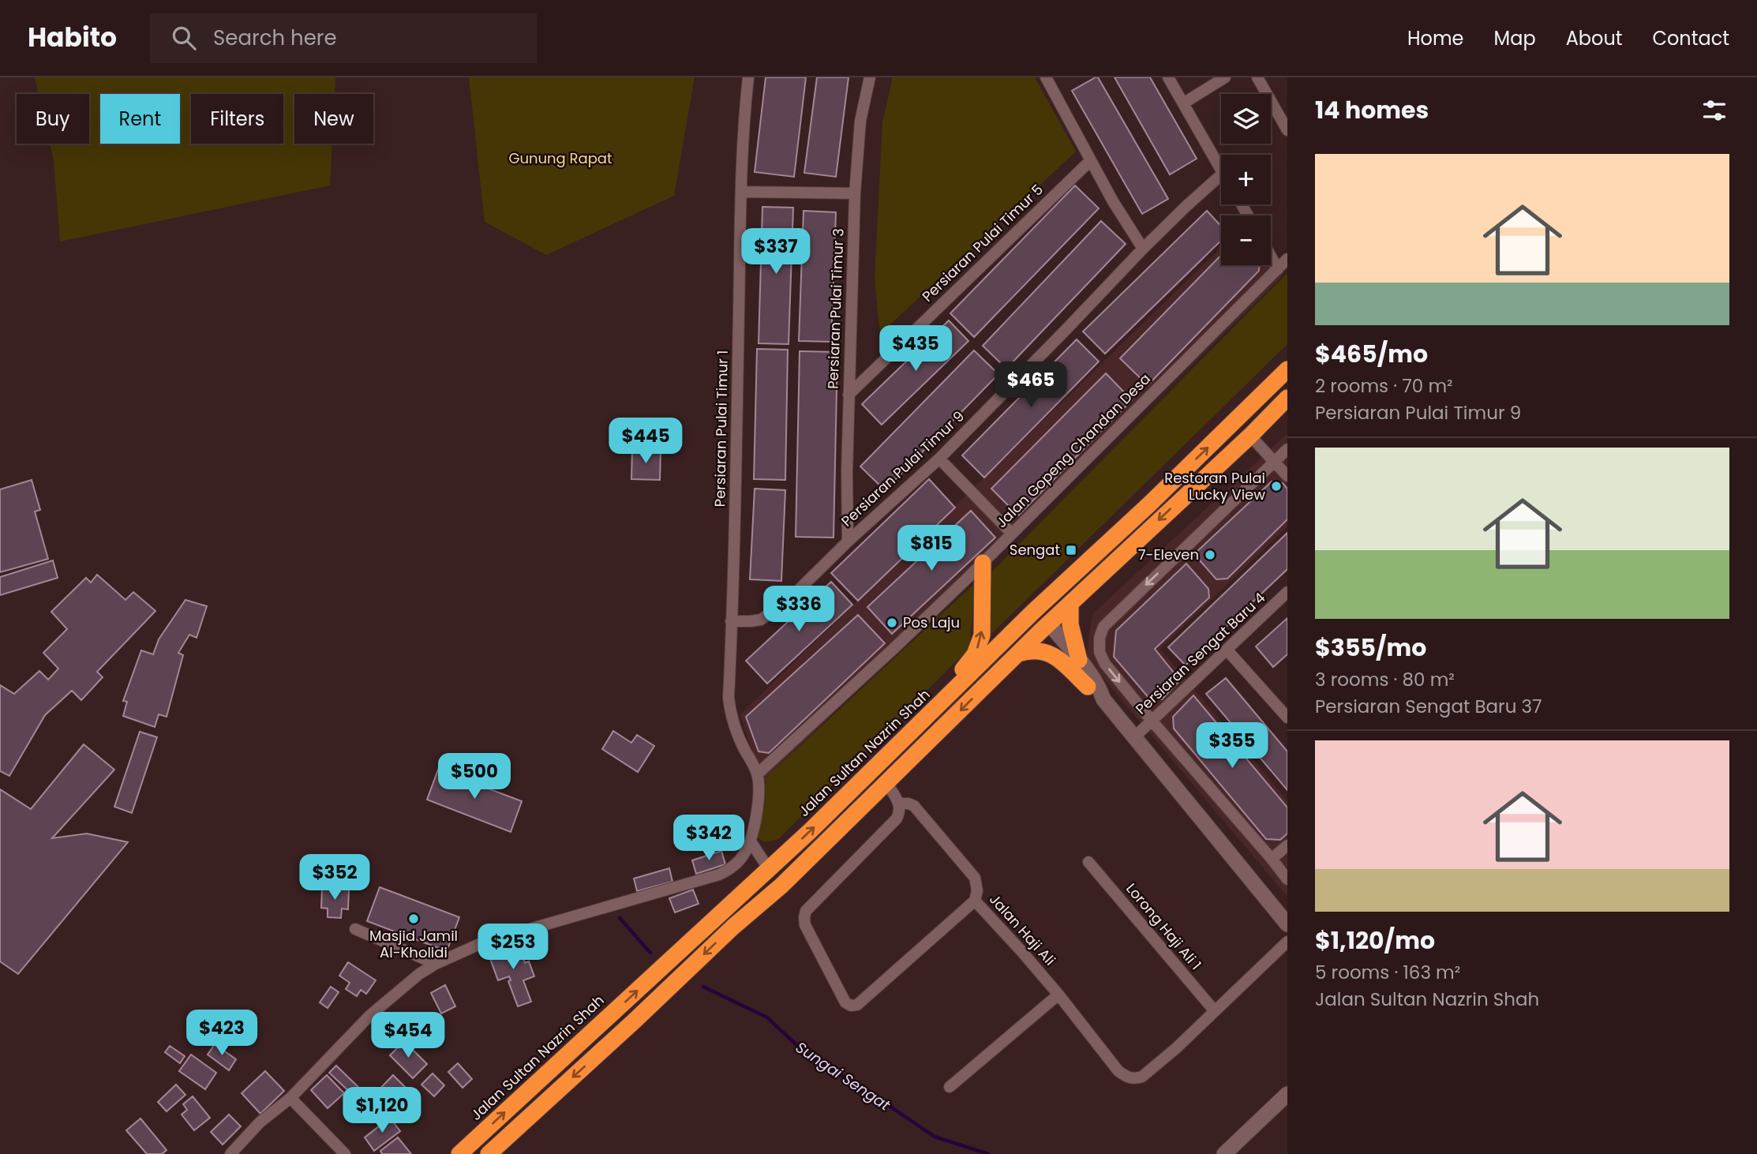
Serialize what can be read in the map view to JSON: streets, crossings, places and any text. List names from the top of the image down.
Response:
{
  "streets": {
    "highway": ["Jalan Sultan Nazrin Shah"],
    "street": [
      "Persiaran Pulai Timur 5",
      "Persiaran Pulai Timur 3",
      "Persiaran Pulai Timur 1",
      "Jalan Gopeng Chandan Desa",
      "Persiaran Pulai Timur 9",
      "Persiaran Sengat Baru 4",
      "Lorong Haji Ali 1",
      "Jalan Haji Ali"
    ]
  },
  "crossings": [
    ["Persiaran Pulai Timur 5", "Persiaran Pulai Timur 3"],
    ["Persiaran Pulai Timur 3", "Persiaran Pulai Timur 9"],
    ["Persiaran Pulai Timur 1", "Jalan Gopeng Chandan Desa"],
    ["Persiaran Pulai Timur 1", "Persiaran Pulai Timur 9"],
    ["Lorong Haji Ali 1", "Jalan Haji Ali"]
  ],
  "water": ["Sungai Sengat"],
  "parks": ["Gunung Rapat"],
  "places": {
    "other": [
      "Restoran Pulai Lucky View",
      "7-Eleven",
      "Pos Laju",
      "Masjid Jamil Al-Kholidi"
    ],
    "transit": ["Sengat"]
  },
  "page": {
    "header": "Habito",
    "search": "Search here",
    "nav": [
      "Home",
      "Map",
      "About",
      "Contact"
    ],
    "heading": "14 homes",
    "map_buttons": ["+", "−"],
    "chip": [
      "Buy",
      "Rent",
      "Filters",
      "New"
    ],
    "list": [
      {
        "name": "$465/mo",
        "note": "2 rooms · 70 m² · Persiaran Pulai Timur 9"
      },
      {
        "name": "$355/mo",
        "note": "3 rooms · 80 m² · Persiaran Sengat Baru 37"
      },
      {
        "name": "$1,120/mo",
        "note": "5 rooms · 163 m² · Jalan Sultan Nazrin Shah"
      }
    ],
    "price": [
      "$337",
      "$435",
      "$465",
      "$445",
      "$815",
      "$336",
      "$355",
      "$500",
      "$342",
      "$352",
      "$253",
      "$423",
      "$454",
      "$1,120"
    ]
  }
}
